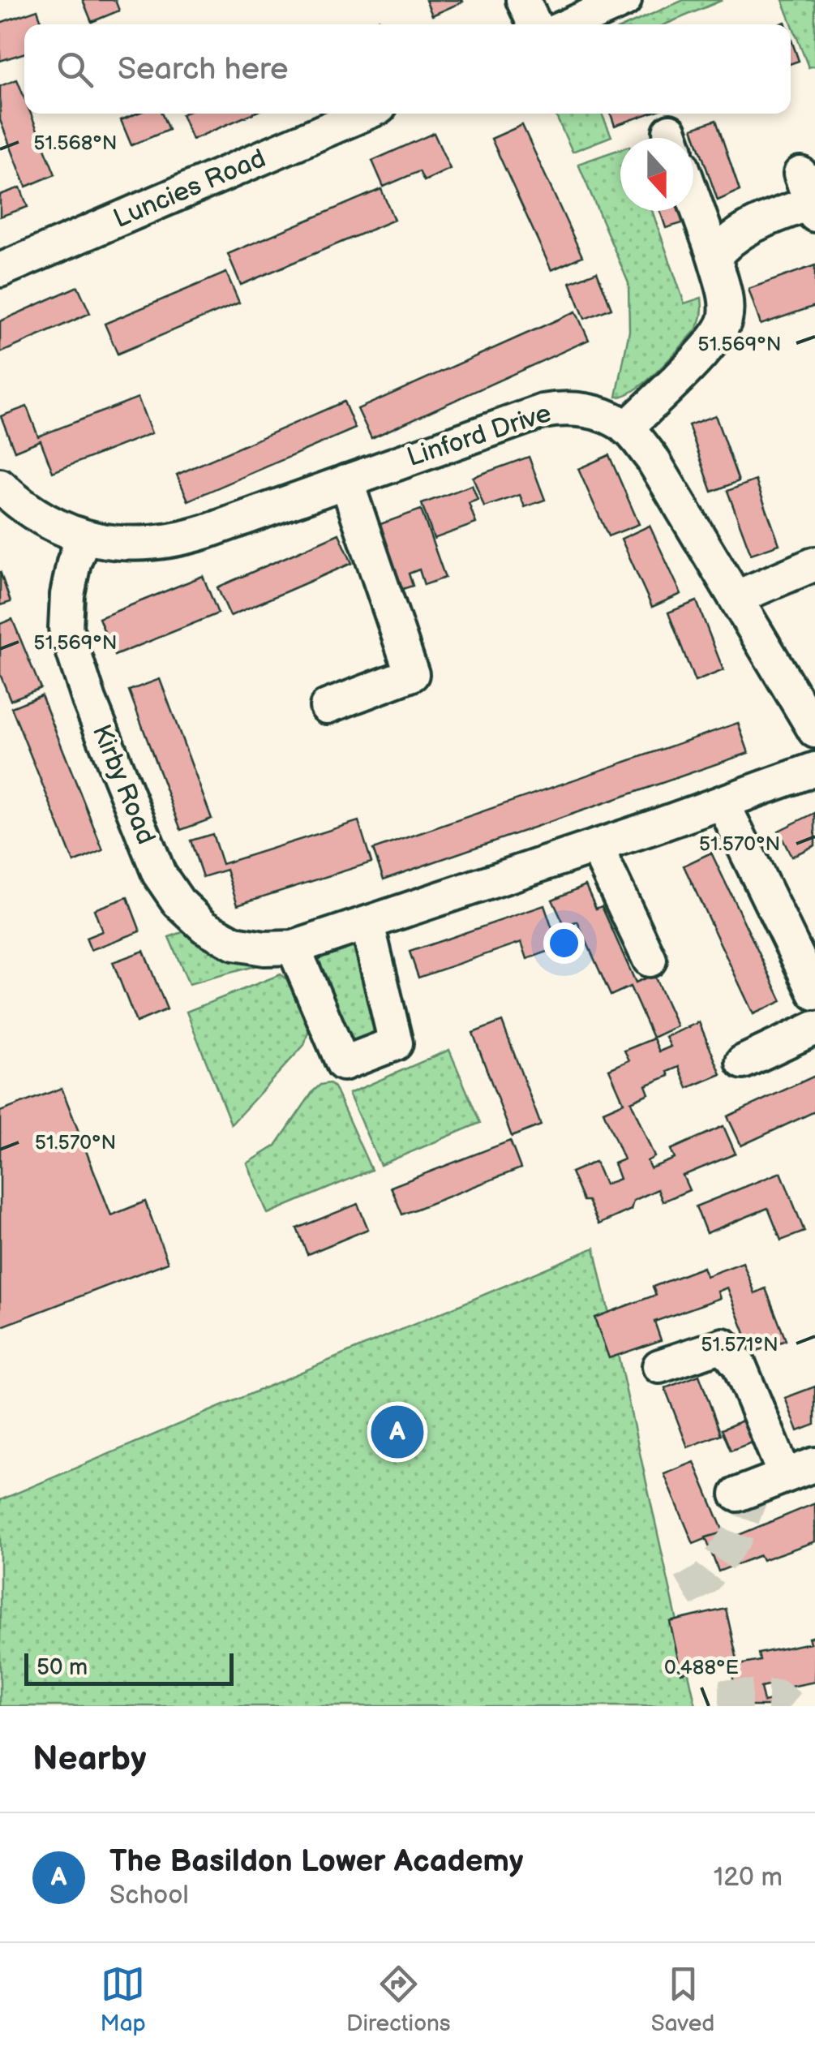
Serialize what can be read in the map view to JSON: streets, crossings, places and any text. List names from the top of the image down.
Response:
{
  "streets": {
    "street": ["Luncies Road", "Linford Drive", "Kirby Road"]
  },
  "crossings": [
    ["Linford Drive", "Kirby Road"]
  ],
  "scale_bar": "50 m",
  "north": "bottom",
  "page": {
    "search": "Search here",
    "pins": "A",
    "scale": "50 m",
    "heading": "Nearby",
    "list": [
      {
        "mark": "A",
        "name": "The Basildon Lower Academy",
        "note": "School",
        "value": "120 m"
      }
    ],
    "nav": ["Map", "Directions", "Saved"]
  },
  "coordinates": [
    "51.568°N",
    "51.569°N",
    "51.570°N",
    "51.571°N",
    "0.488°E"
  ]
}
